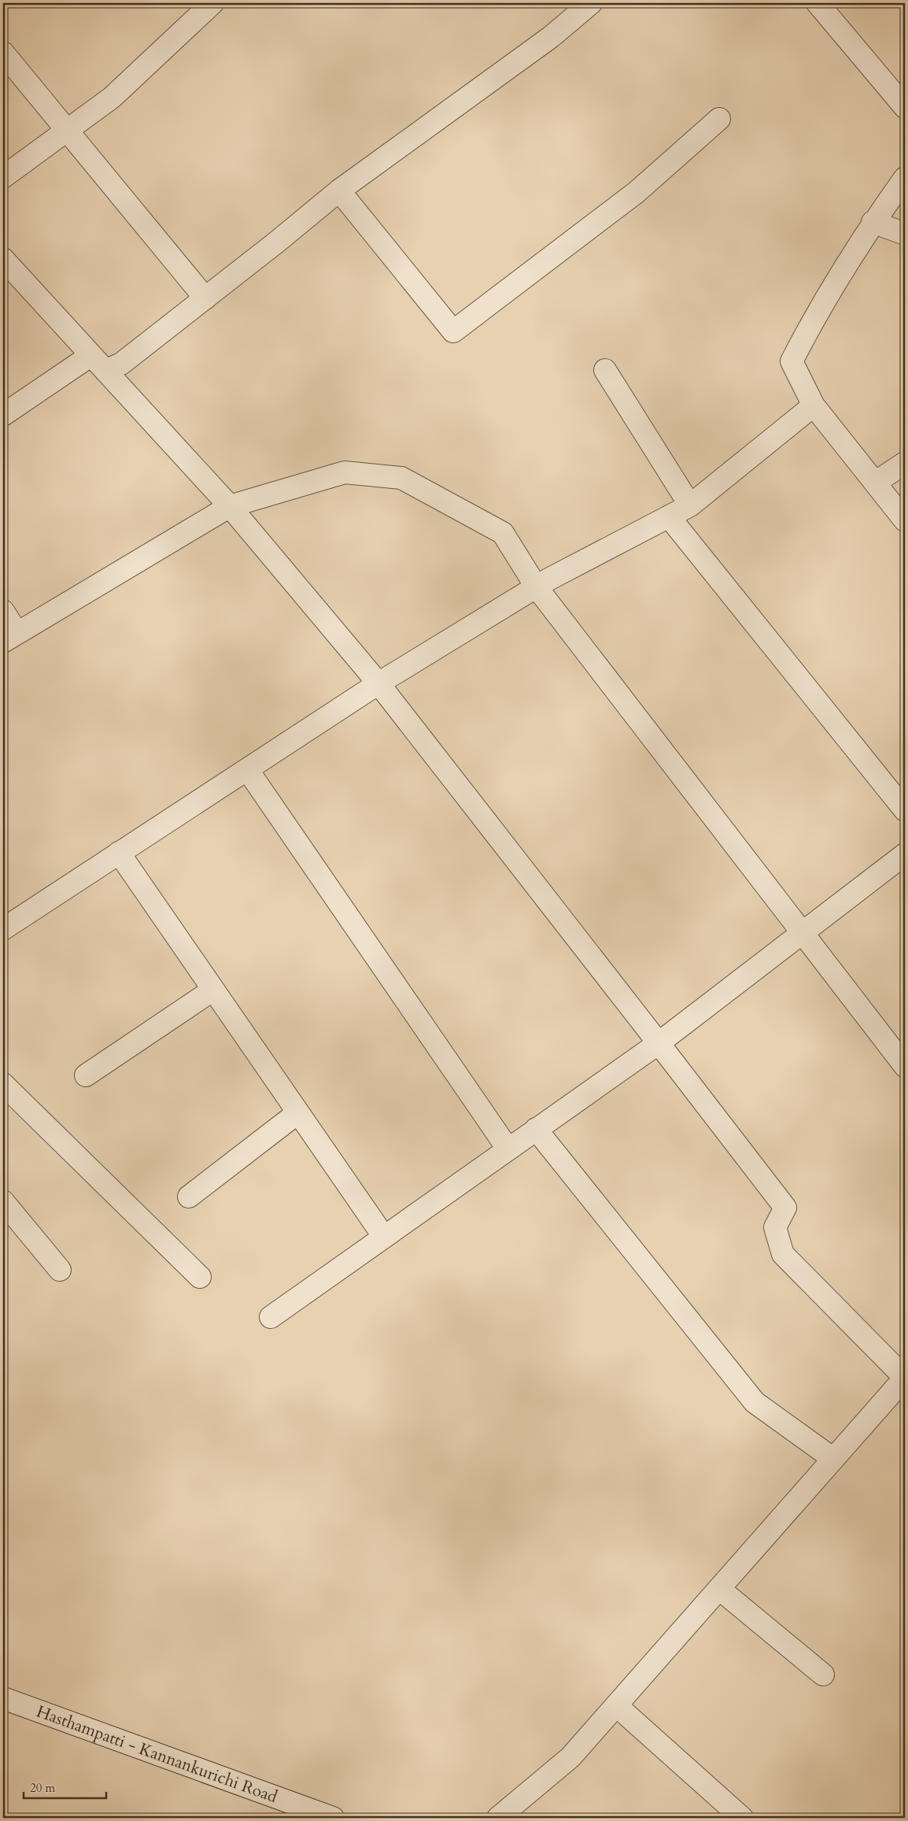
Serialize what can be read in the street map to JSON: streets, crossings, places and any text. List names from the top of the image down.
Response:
{
  "streets": {
    "street": ["Hasthampatti - Kannankurichi Road"]
  },
  "scale_bar": "20 m"
}
